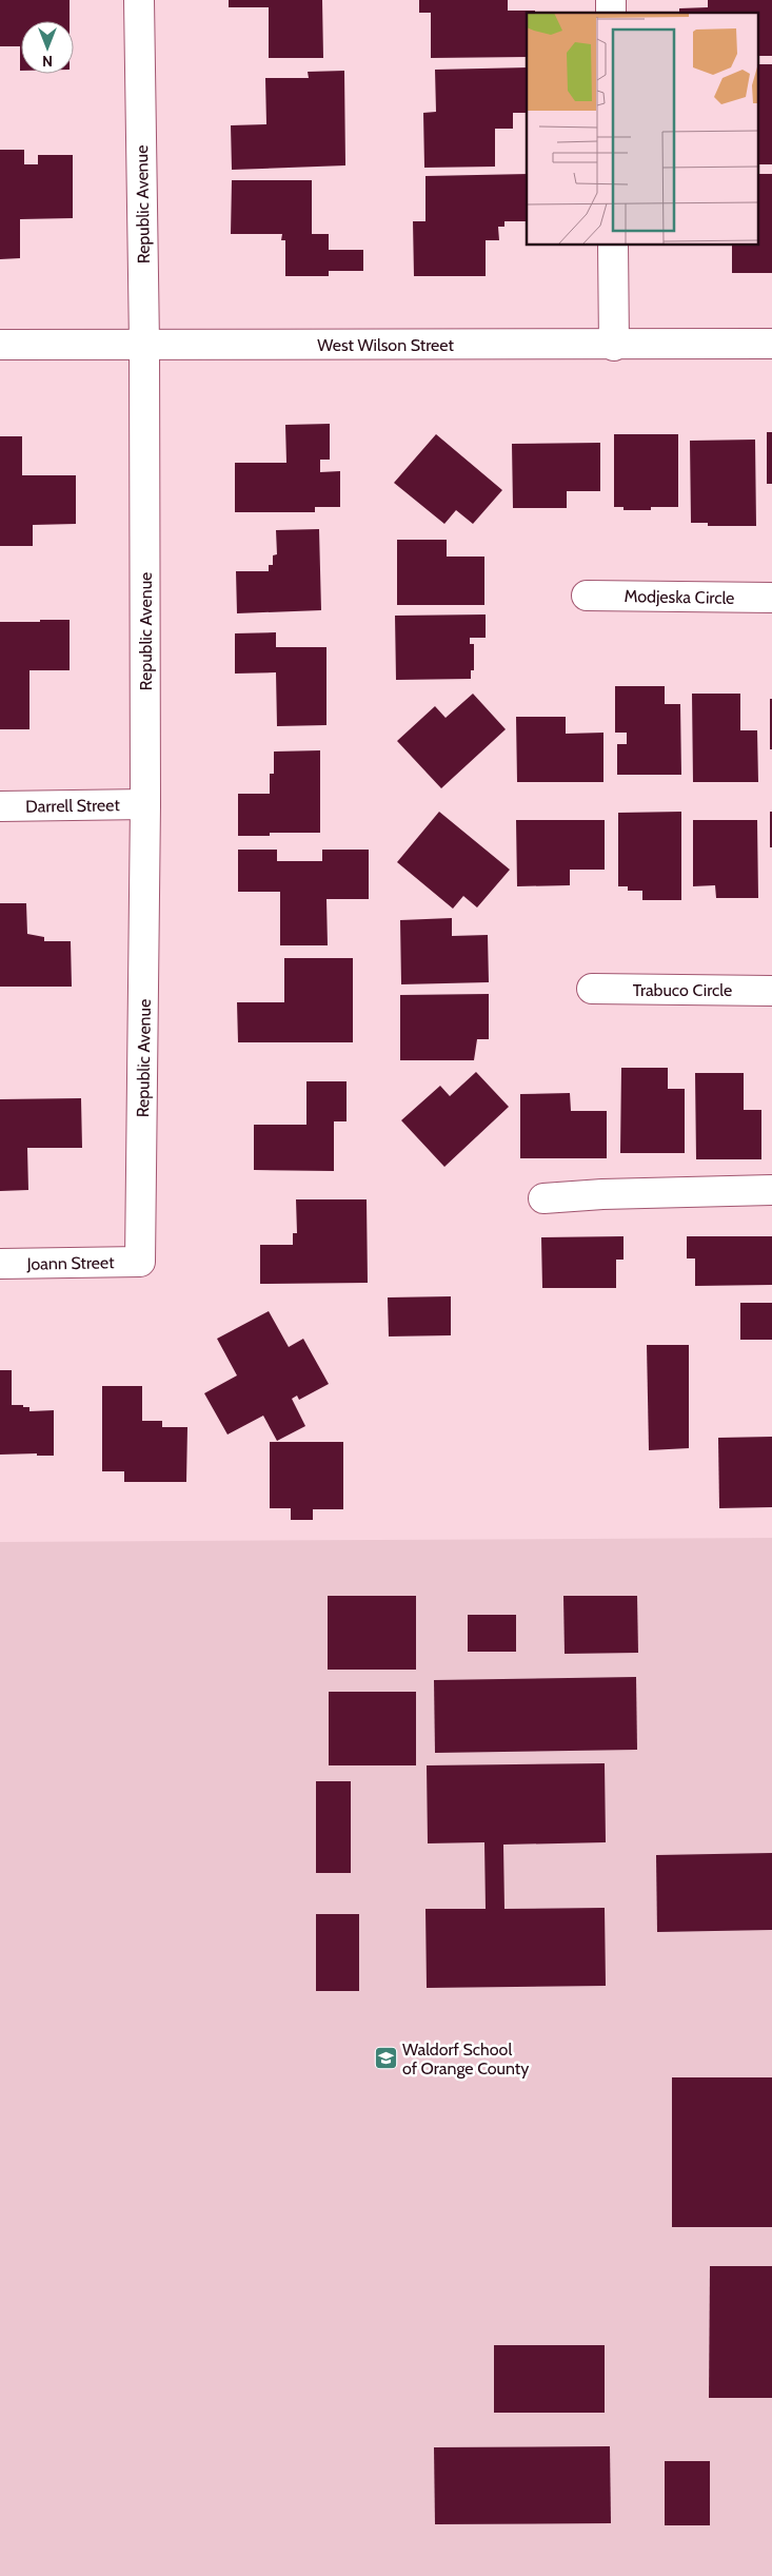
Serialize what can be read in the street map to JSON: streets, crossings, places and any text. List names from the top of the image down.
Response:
{
  "streets": {
    "street": [
      "Republic Avenue",
      "West Wilson Street",
      "Modjeska Circle",
      "Darrell Street",
      "Trabuco Circle",
      "Joann Street"
    ]
  },
  "crossings": [
    ["Republic Avenue", "West Wilson Street"],
    ["Republic Avenue", "Darrell Street"],
    ["Republic Avenue", "Joann Street"]
  ],
  "places": {
    "school or university": ["Waldorf School of Orange County"]
  },
  "north": "bottom"
}
